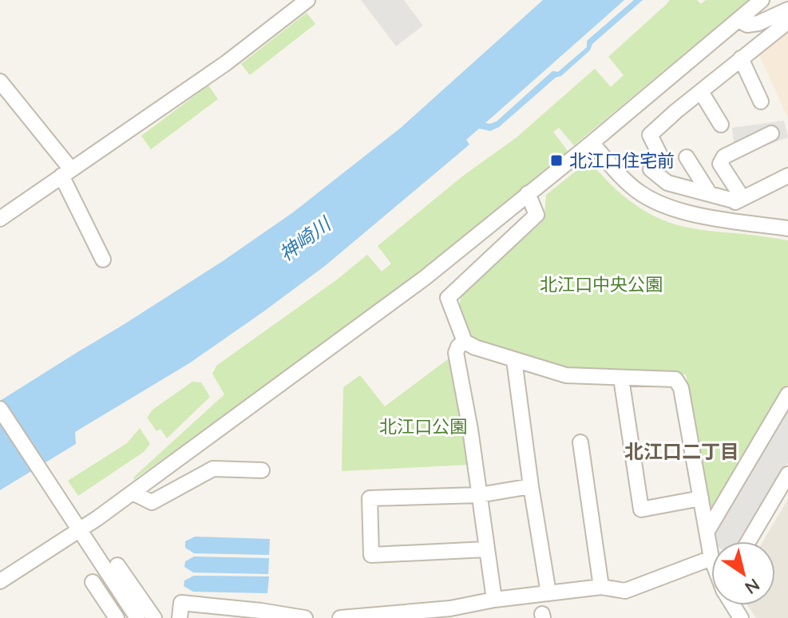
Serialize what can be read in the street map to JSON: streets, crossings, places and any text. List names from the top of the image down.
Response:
{
  "districts": ["北江口二丁目"],
  "water": ["神崎川"],
  "parks": ["北江口中央公園", "北江口公園"],
  "places": {
    "transit": ["北江口住宅前"]
  },
  "north": "bottom right"
}
